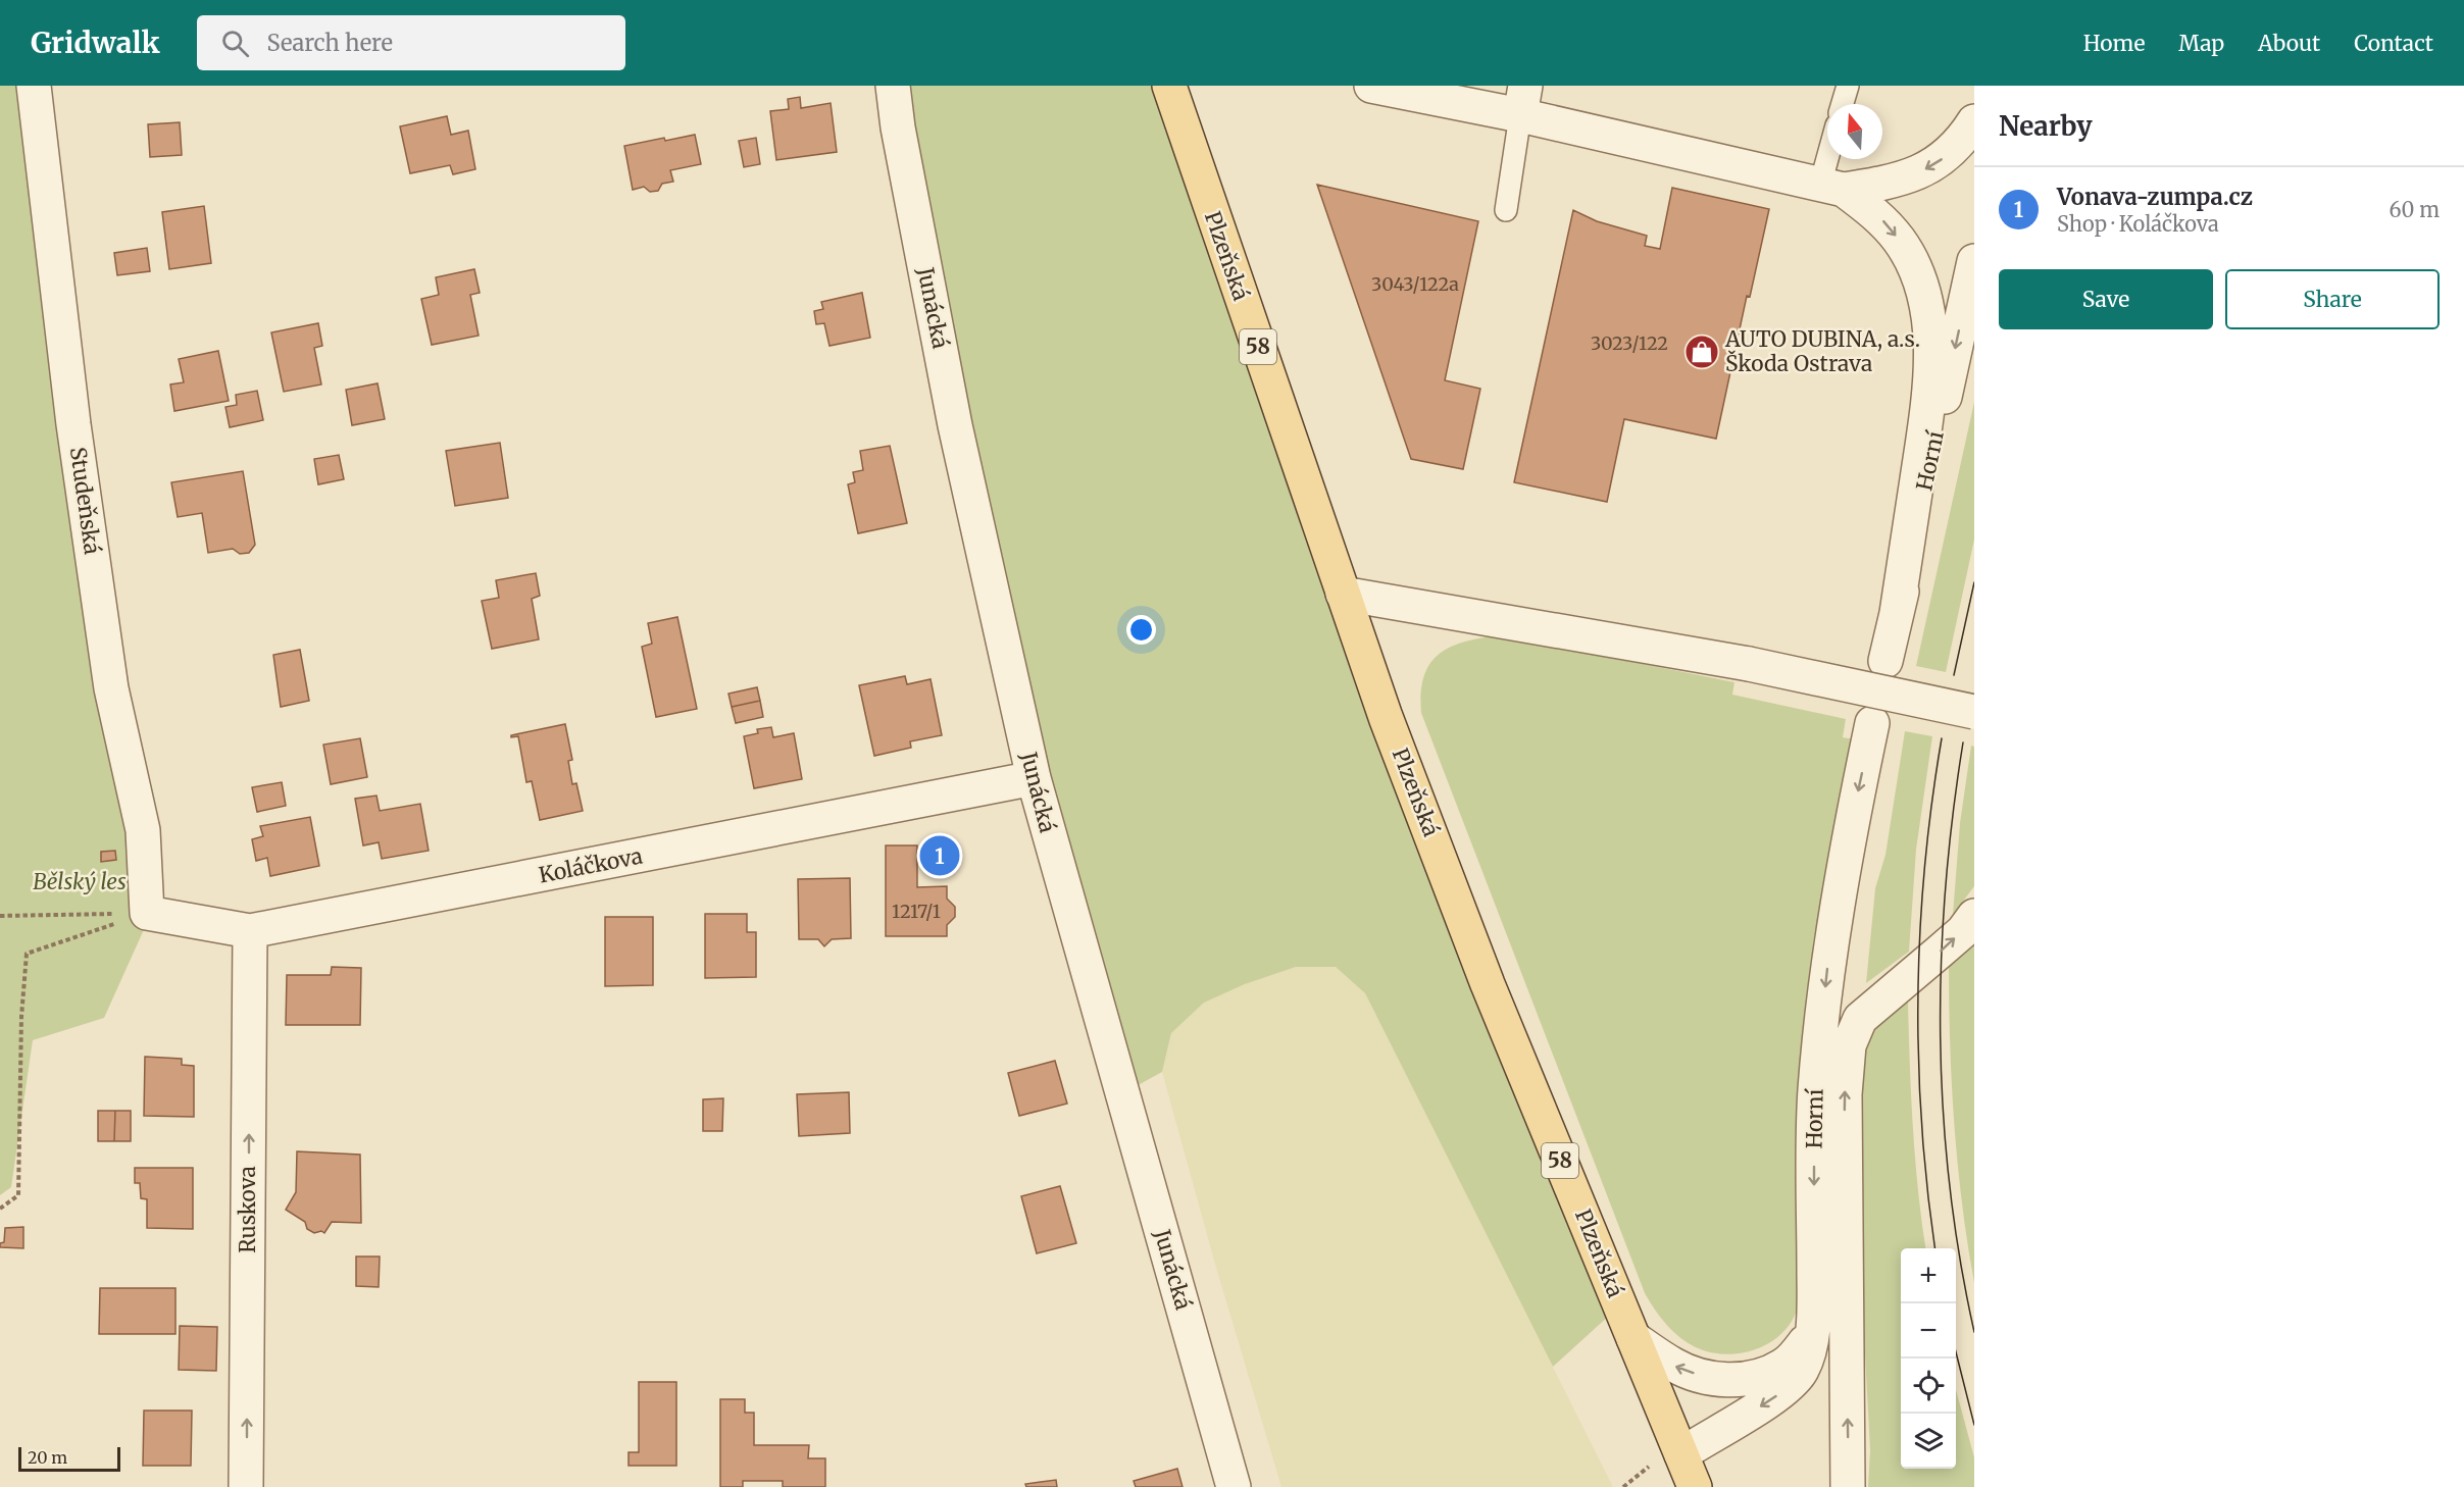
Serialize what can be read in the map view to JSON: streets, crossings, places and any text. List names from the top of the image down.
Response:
{
  "streets": {
    "main road": ["Plzeňská", "58"],
    "street": [
      "Junácká",
      "Horní",
      "Studeňská",
      "Koláčkova",
      "Ruskova"
    ]
  },
  "crossings": [
    ["Plzeňská", "Horní"],
    ["Junácká", "Koláčkova"],
    ["Studeňská", "Koláčkova"],
    ["Koláčkova", "Ruskova"]
  ],
  "one_way": ["Ruskova"],
  "parks": ["Bělský les"],
  "places": {
    "shop": ["AUTO DUBINA, a.s. Škoda Ostrava"]
  },
  "house_numbers": ["3043/122a", "3023/122", "1217/1"],
  "scale_bar": "20 m",
  "north": "top",
  "page": {
    "header": "Gridwalk",
    "search": "Search here",
    "nav": [
      "Home",
      "Map",
      "About",
      "Contact"
    ],
    "heading": "Nearby",
    "list": [
      {
        "mark": "1",
        "name": "Vonava-zumpa.cz",
        "note": "Shop · Koláčkova",
        "value": "60 m"
      }
    ],
    "buttons": ["Save", "Share"],
    "pins": "1",
    "map_buttons": ["+", "−"],
    "scale": "20 m"
  }
}
